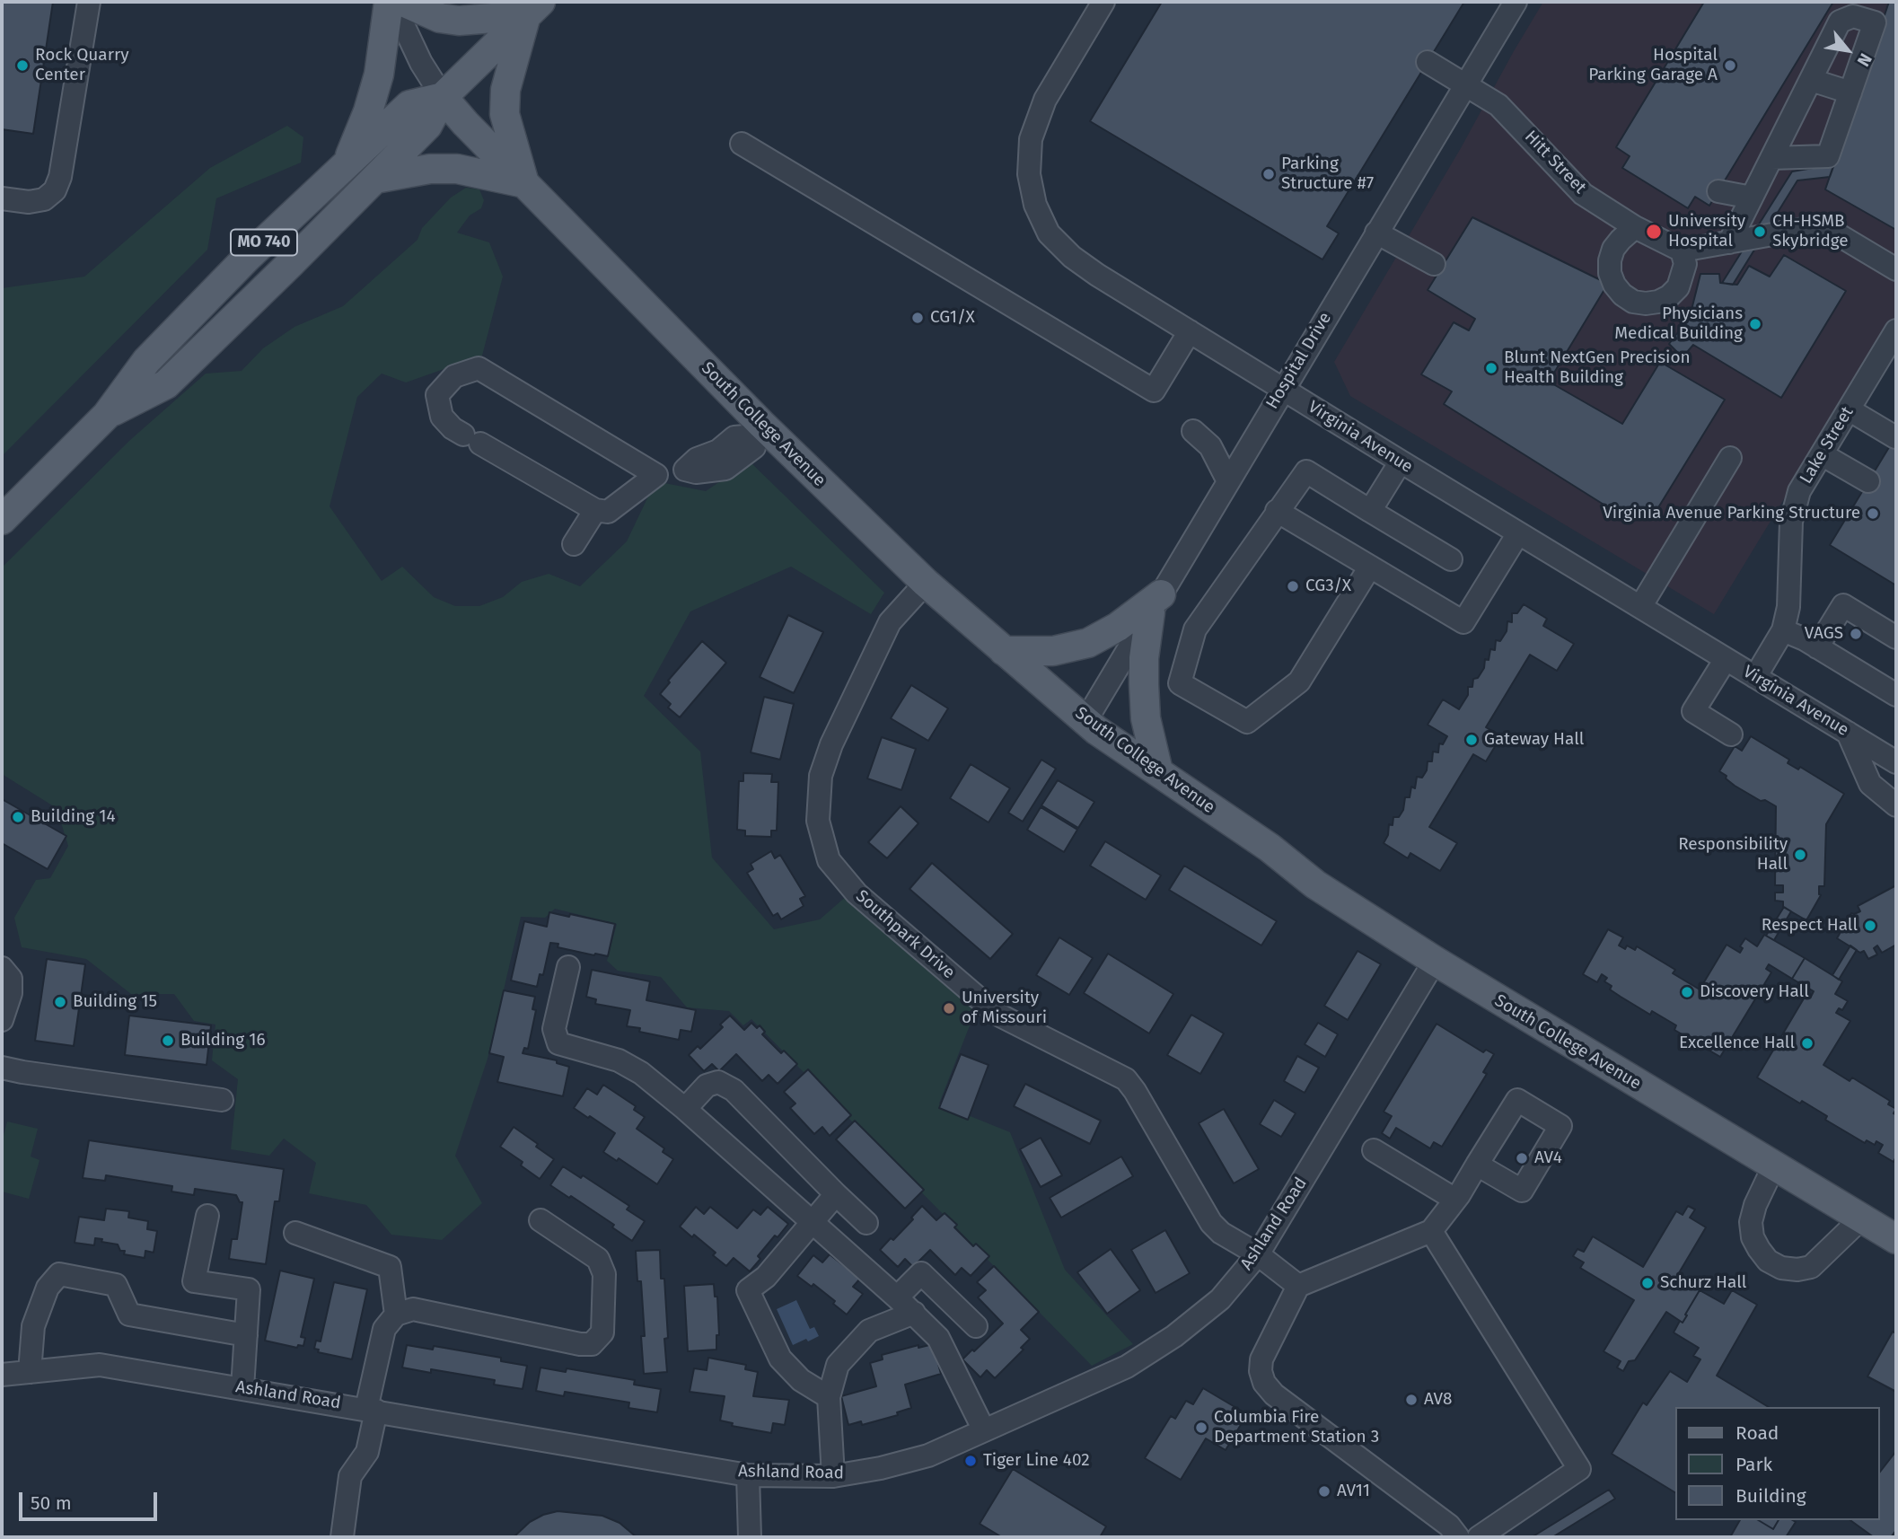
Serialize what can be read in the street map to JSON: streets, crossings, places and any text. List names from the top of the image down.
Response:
{
  "streets": {
    "main road": ["MO 740", "South College Avenue"],
    "street": [
      "Hitt Street",
      "Hospital Drive",
      "Virginia Avenue",
      "Lake Street",
      "Southpark Drive",
      "Ashland Road"
    ]
  },
  "crossings": [
    ["Hitt Street", "Hospital Drive"],
    ["MO 740", "South College Avenue"],
    ["Hospital Drive", "South College Avenue"],
    ["Hospital Drive", "Virginia Avenue"],
    ["South College Avenue", "Southpark Drive"],
    ["South College Avenue", "Ashland Road"],
    ["Virginia Avenue", "Lake Street"],
    ["Southpark Drive", "Ashland Road"]
  ],
  "places": [
    "Rock Quarry Center",
    "Hospital Parking Garage A",
    "Parking Structure #7",
    "University Hospital",
    "CH-HSMB Skybridge",
    "CG1/X",
    "Physicians Medical Building",
    "Blunt NextGen Precision Health Building",
    "Virginia Avenue Parking Structure",
    "CG3/X",
    "VAGS",
    "Gateway Hall",
    "Building 14",
    "Responsibility Hall",
    "Respect Hall",
    "Discovery Hall",
    "Building 15",
    "University of Missouri",
    "Building 16",
    "Excellence Hall",
    "AV4",
    "Schurz Hall",
    "AV8",
    "Columbia Fire Department Station 3",
    "Tiger Line 402",
    "AV11"
  ],
  "legend": ["Road", "Park", "Building"],
  "scale_bar": "50 m",
  "north": "bottom right"
}
